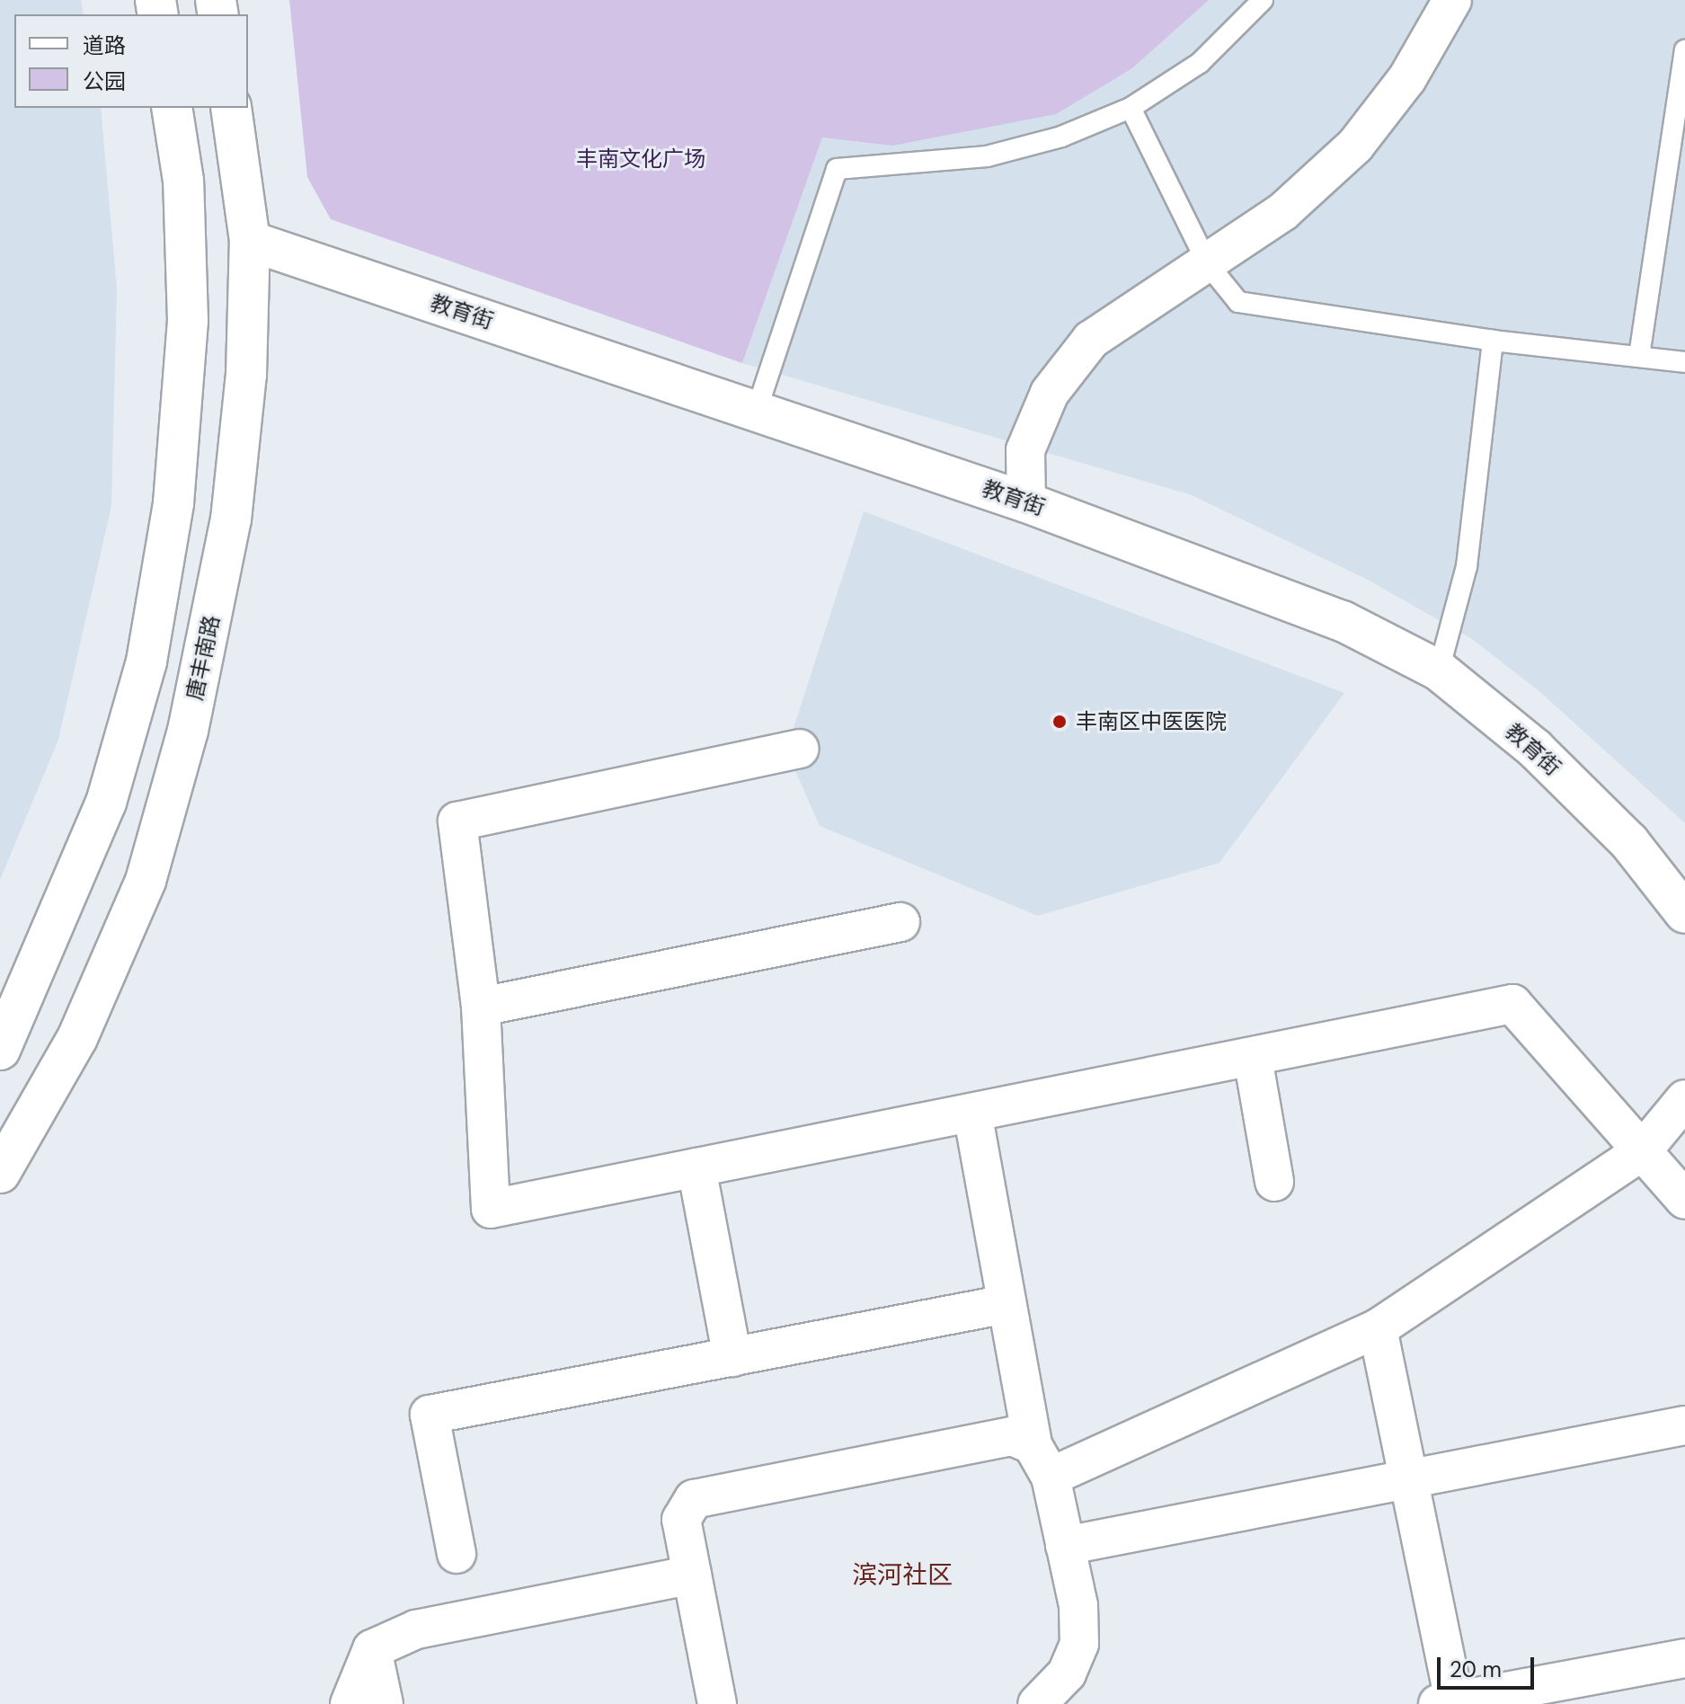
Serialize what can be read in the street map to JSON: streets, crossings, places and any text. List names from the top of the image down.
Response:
{
  "streets": {
    "main road": ["教育街", "唐丰南路"]
  },
  "crossings": [
    ["教育街", "唐丰南路"]
  ],
  "districts": ["滨河社区"],
  "parks": ["丰南文化广场"],
  "places": ["丰南区中医医院"],
  "legend": ["道路", "公园"],
  "scale_bar": "20 m"
}
